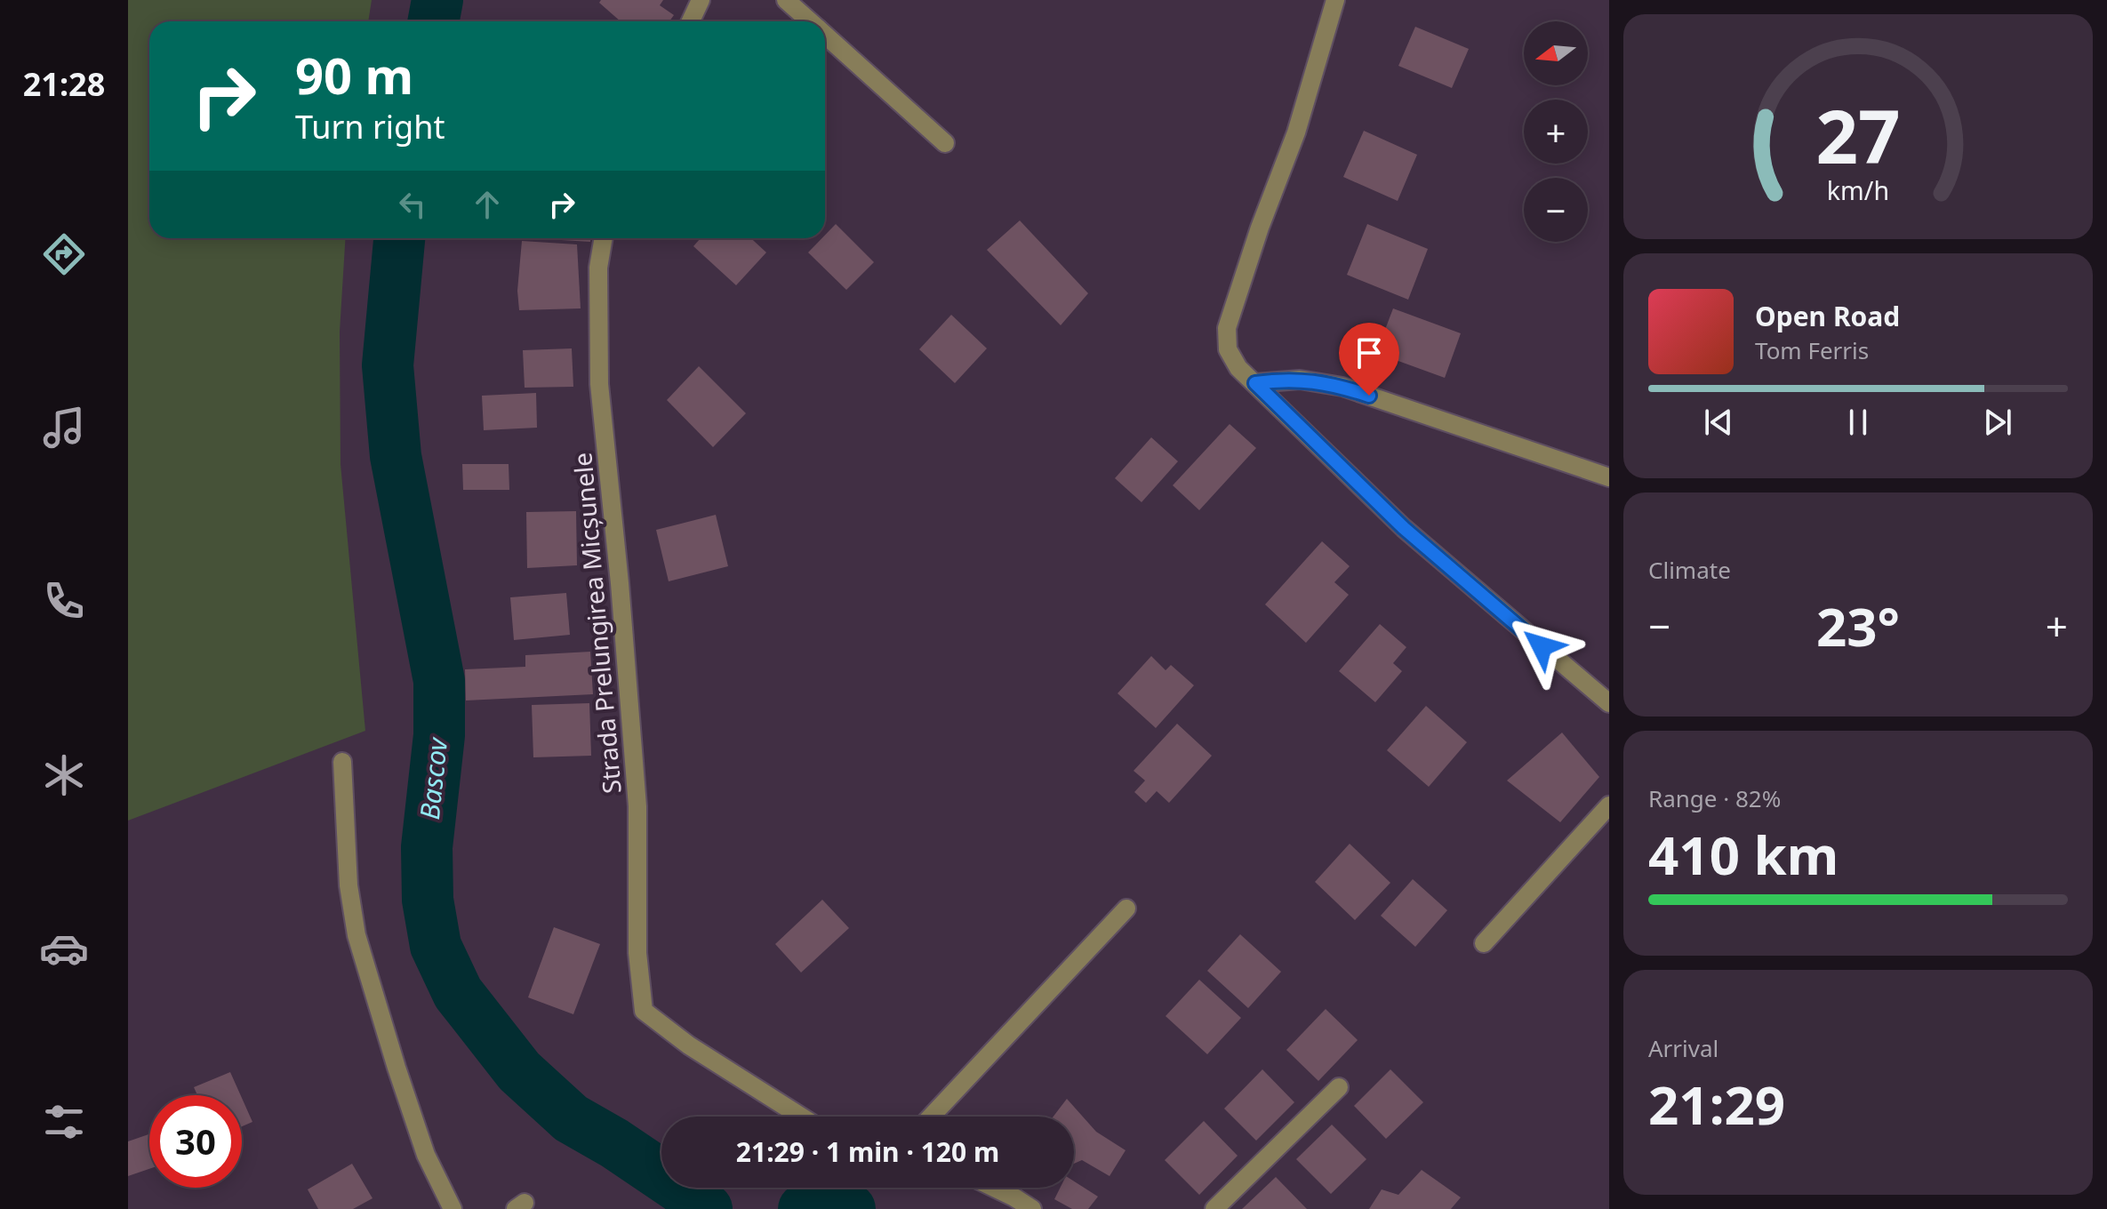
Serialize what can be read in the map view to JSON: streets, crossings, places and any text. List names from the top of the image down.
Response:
{
  "streets": {
    "street": ["Strada Prelungirea Micșunele"]
  },
  "water": ["Bascov"],
  "north": "left",
  "page": {
    "tabs": "21:28",
    "map_buttons": ["+", "−"],
    "turn": ["90 m", "Turn right"],
    "song": ["Open Road", "Tom Ferris"],
    "tile": [
      "Climate",
      ["Range · 82%", "410 km"],
      ["Arrival", "21:29"]
    ],
    "heat": ["−", "23°", "+"],
    "limit": "30",
    "trip": "21:29 · 1 min · 120 m",
    "gauge": ["27", "km/h"]
  }
}
